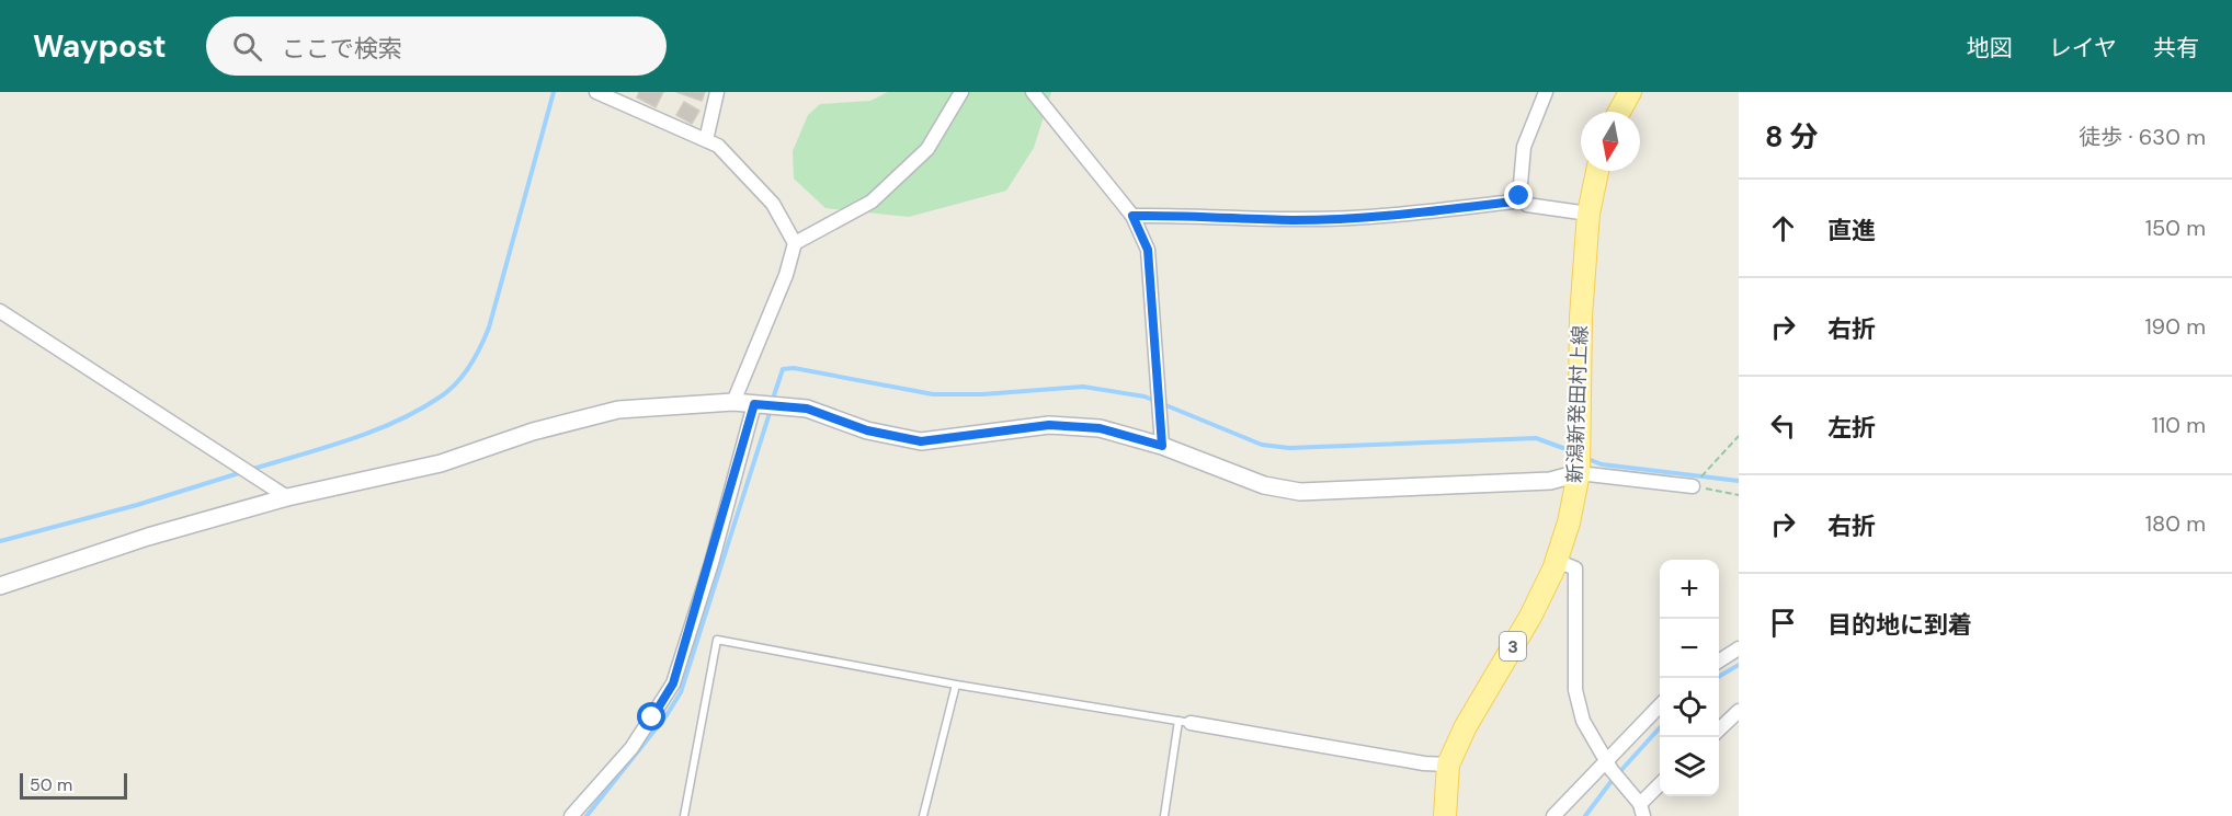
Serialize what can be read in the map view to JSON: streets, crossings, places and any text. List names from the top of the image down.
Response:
{
  "streets": {
    "main road": ["新潟新発田村上線", "3"]
  },
  "scale_bar": "50 m",
  "north": "bottom",
  "page": {
    "header": "Waypost",
    "search": "ここで検索",
    "nav": ["地図", "レイヤ", "共有"],
    "heading": ["8 分", "徒歩 · 630 m"],
    "list": [
      ["直進", "150 m"],
      ["右折", "190 m"],
      ["左折", "110 m"],
      ["右折", "180 m"],
      "目的地に到着"
    ],
    "map_buttons": ["+", "−"],
    "scale": "50 m"
  }
}
